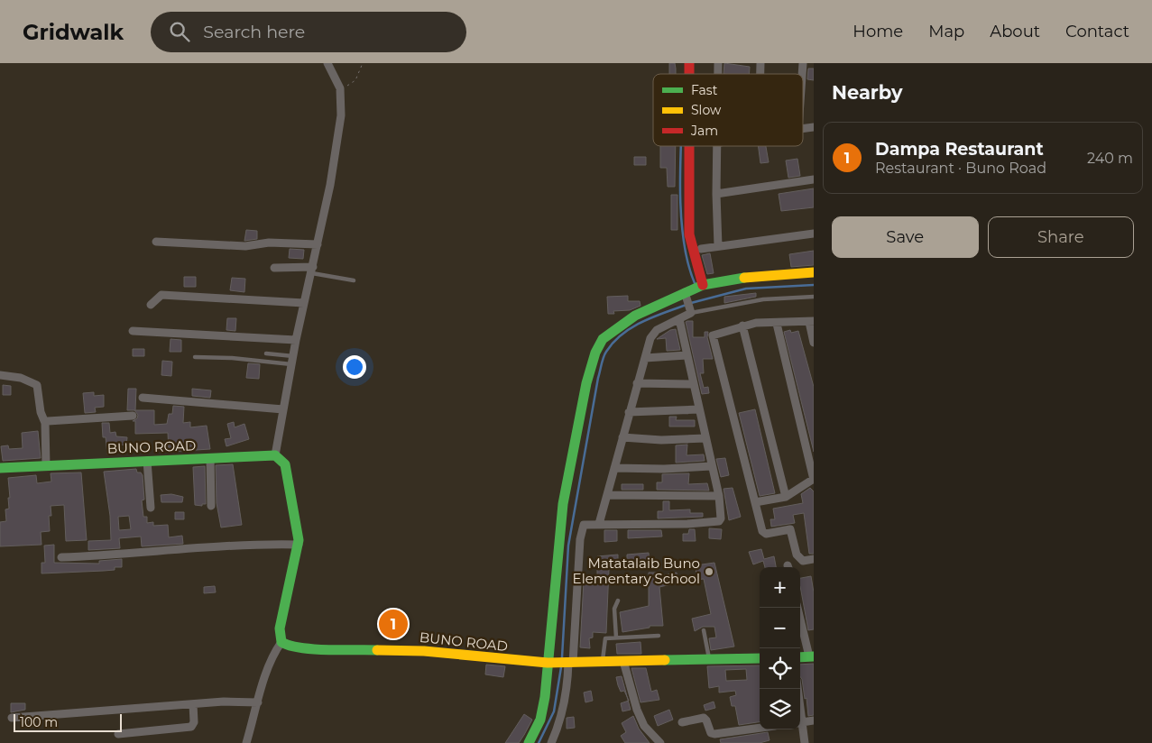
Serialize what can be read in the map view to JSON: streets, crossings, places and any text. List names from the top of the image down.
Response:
{
  "streets": {
    "street": ["BUNO ROAD"]
  },
  "places": ["Matatalaib Buno Elementary School"],
  "legend": ["Fast", "Slow", "Jam"],
  "scale_bar": "100 m",
  "page": {
    "header": "Gridwalk",
    "search": "Search here",
    "nav": [
      "Home",
      "Map",
      "About",
      "Contact"
    ],
    "heading": "Nearby",
    "list": [
      {
        "mark": "1",
        "name": "Dampa Restaurant",
        "note": "Restaurant · Buno Road",
        "value": "240 m"
      }
    ],
    "buttons": ["Save", "Share"],
    "map_buttons": ["+", "−"],
    "pins": "1",
    "scale": "100 m"
  }
}
